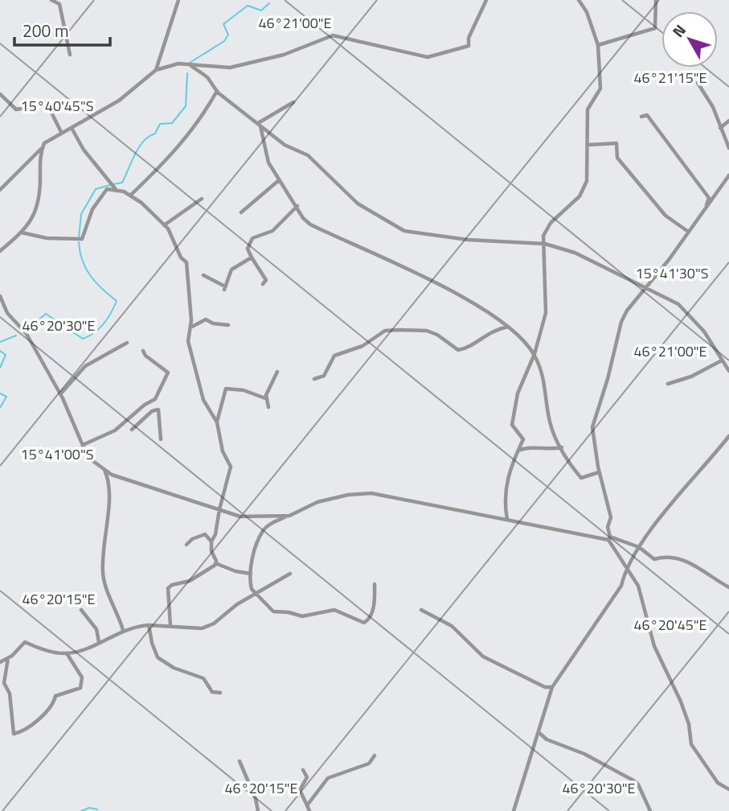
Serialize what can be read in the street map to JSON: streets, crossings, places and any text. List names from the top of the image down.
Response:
{
  "scale_bar": "200 m",
  "north": "top left",
  "coordinates": [
    "46°21'00\"E",
    "46°21'15\"E",
    "15°40'45\"S",
    "15°41'30\"S",
    "46°20'30\"E",
    "15°41'00\"S",
    "46°20'15\"E",
    "46°20'45\"E"
  ]
}
